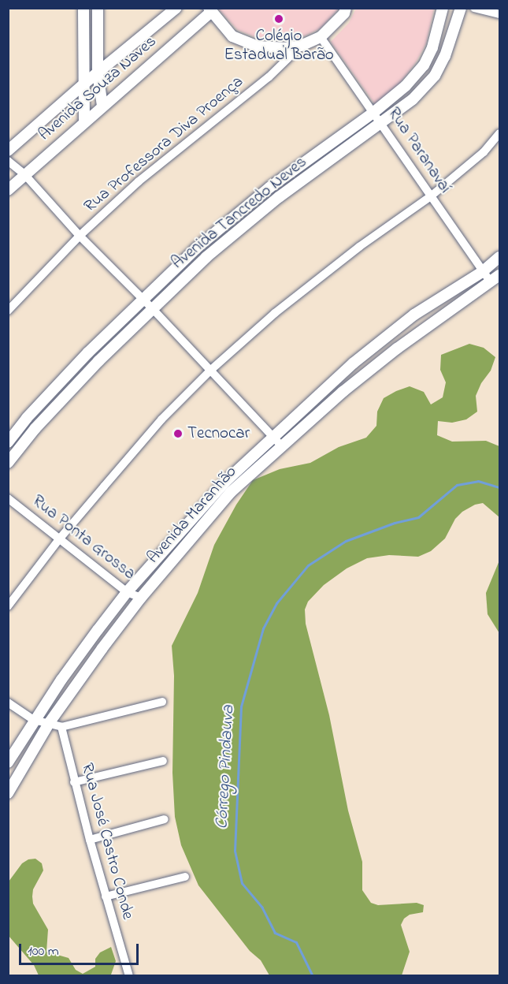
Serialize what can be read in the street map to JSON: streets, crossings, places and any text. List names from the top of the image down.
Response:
{
  "streets": {
    "street": [
      "Avenida Souza Naves",
      "Rua Professora Diva Proença",
      "Rua Paranavaí",
      "Avenida Tancredo Neves",
      "Avenida Maranhão",
      "Rua Ponta Grossa",
      "Rua José Castro Conde"
    ]
  },
  "crossings": [
    ["Rua Paranavaí", "Avenida Tancredo Neves"],
    ["Rua Paranavaí", "Avenida Maranhão"],
    ["Avenida Maranhão", "Rua Ponta Grossa"]
  ],
  "water": ["Córrego Pindauva"],
  "places": ["Colégio Estadual Barão", "Tecnocar"],
  "scale_bar": "100 m"
}
